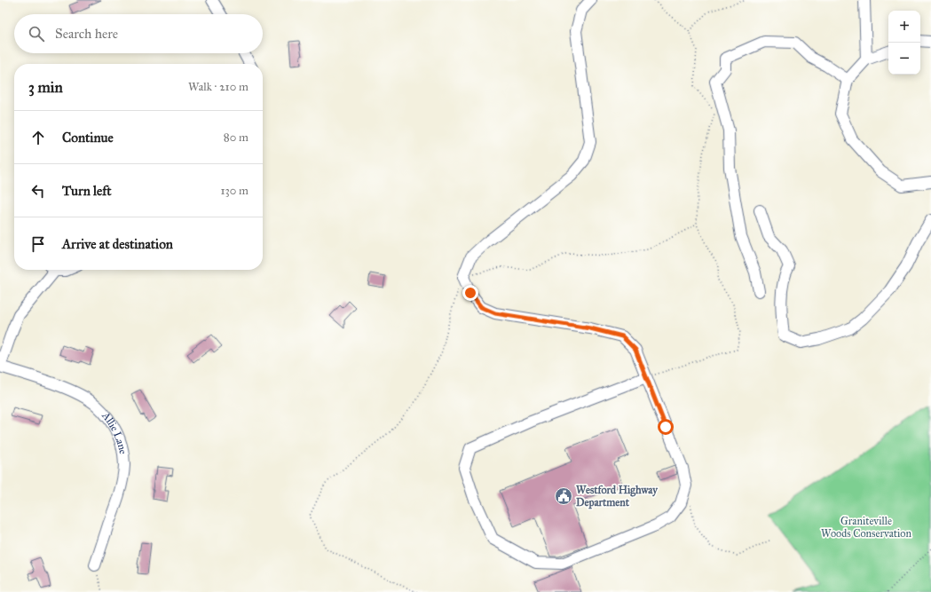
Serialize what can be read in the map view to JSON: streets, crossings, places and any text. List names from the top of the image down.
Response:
{
  "streets": {
    "street": ["Allie Lane"]
  },
  "parks": ["Graniteville Woods Conservation"],
  "places": {
    "public building": ["Westford Highway Department"]
  },
  "page": {
    "map_buttons": ["+", "−"],
    "search": "Search here",
    "heading": ["3 min", "Walk · 210 m"],
    "list": [
      ["Continue", "80 m"],
      ["Turn left", "130 m"],
      "Arrive at destination"
    ]
  }
}
